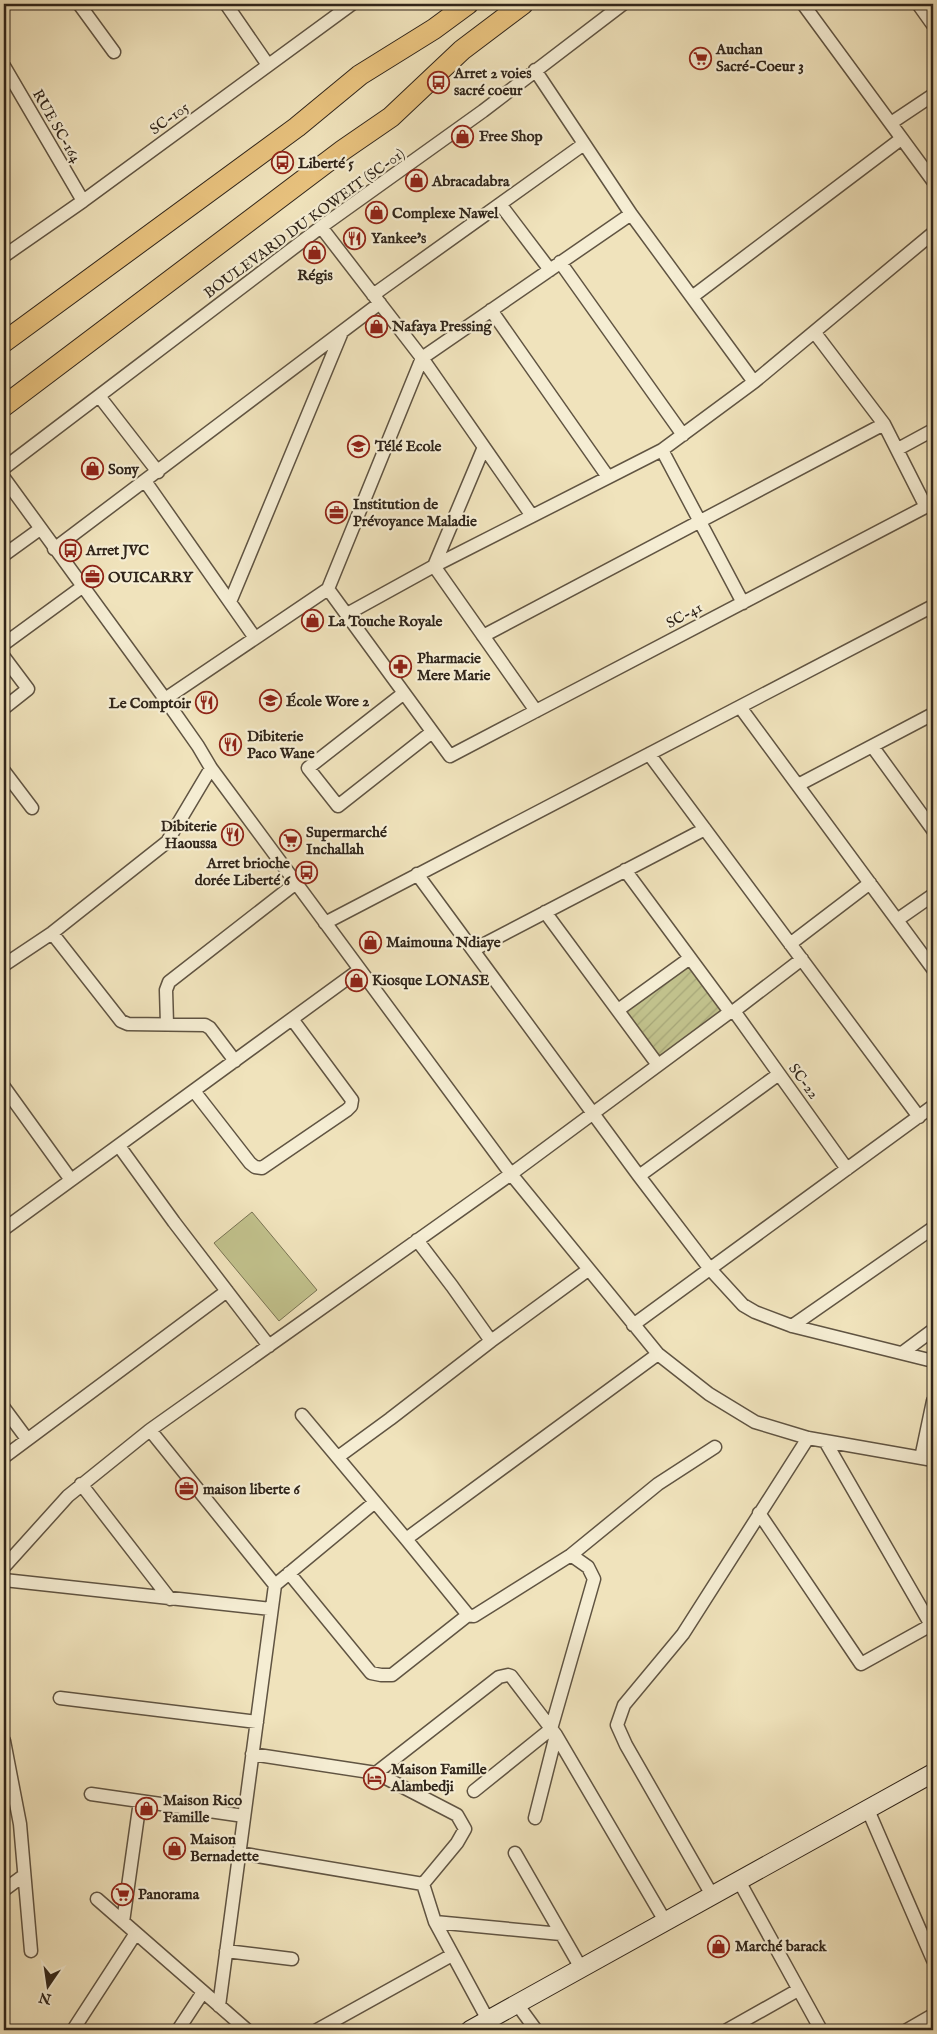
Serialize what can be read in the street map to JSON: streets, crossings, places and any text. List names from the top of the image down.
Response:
{
  "streets": {
    "street": [
      "SC-105",
      "RUE SC-164",
      "BOULEVARD DU KOWEIT (SC-01)",
      "SC-41",
      "SC-22"
    ]
  },
  "crossings": [
    ["SC-105", "RUE SC-164"]
  ],
  "places": {
    "supermarket": ["Auchan Sacré-Coeur 3", "Supermarché Inchallah", "Panorama"],
    "bus stop": [
      "Arret 2 voies sacré coeur",
      "Liberté 5",
      "Arret JVC",
      "Arret brioche dorée Liberté 6"
    ],
    "shop": [
      "Free Shop",
      "Abracadabra",
      "Complexe Nawel",
      "Régis",
      "Nafaya Pressing",
      "Sony",
      "La Touche Royale",
      "Maimouna Ndiaye",
      "Kiosque LONASE",
      "Maison Rico Famille",
      "Maison Bernadette",
      "Marché barack"
    ],
    "restaurant": [
      "Yankee's",
      "Le Comptoir",
      "Dibiterie Paco Wane",
      "Dibiterie Haoussa"
    ],
    "school or university": ["Télé Ecole", "École Wore 2"],
    "office": ["Institution de Prévoyance Maladie", "OUICARRY", "maison liberte 6"],
    "pharmacy": ["Pharmacie Mere Marie"],
    "hotel": ["Maison Famille Alambedji"]
  },
  "north": "bottom"
}
